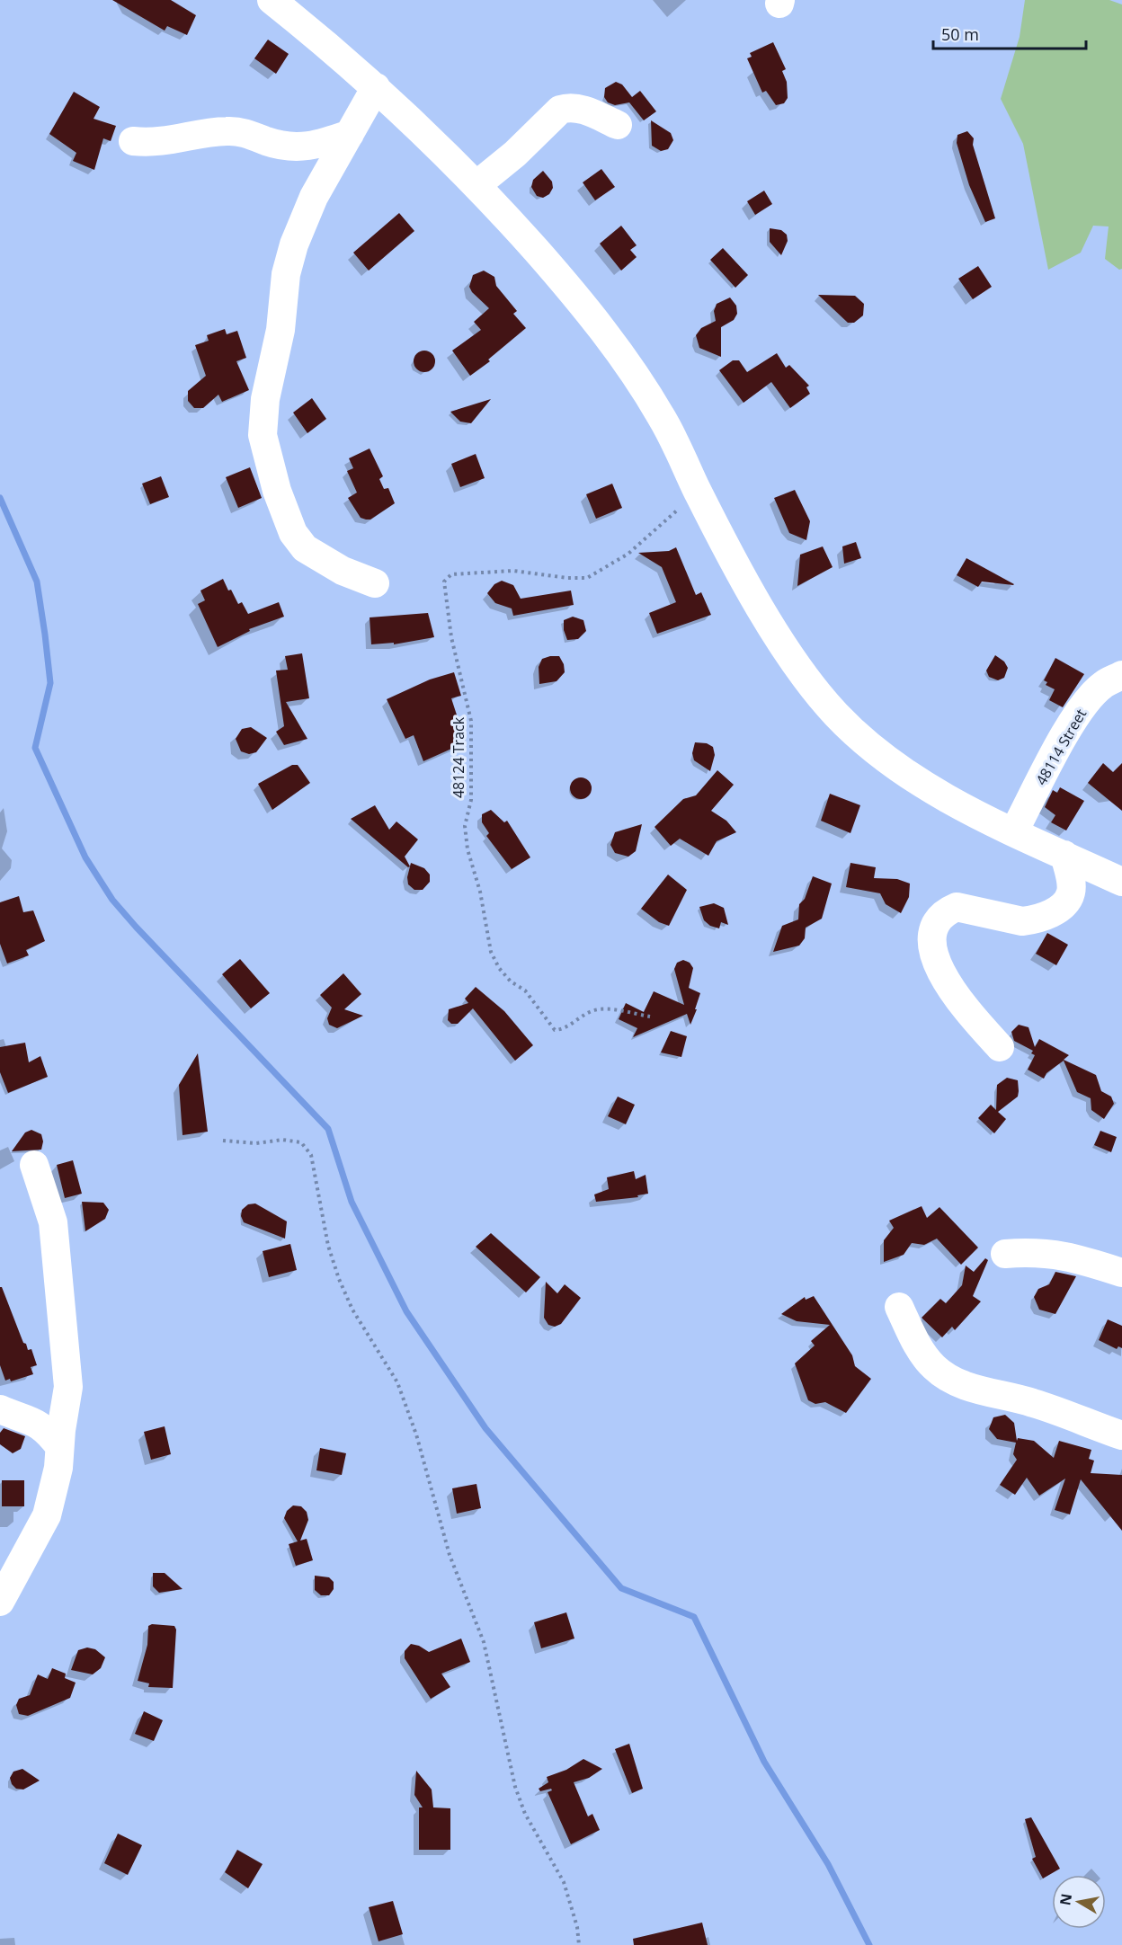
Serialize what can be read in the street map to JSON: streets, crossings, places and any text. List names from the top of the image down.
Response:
{
  "streets": {
    "street": ["48114 Street"],
    "path": ["48124 Track"]
  },
  "scale_bar": "50 m",
  "north": "left"
}
